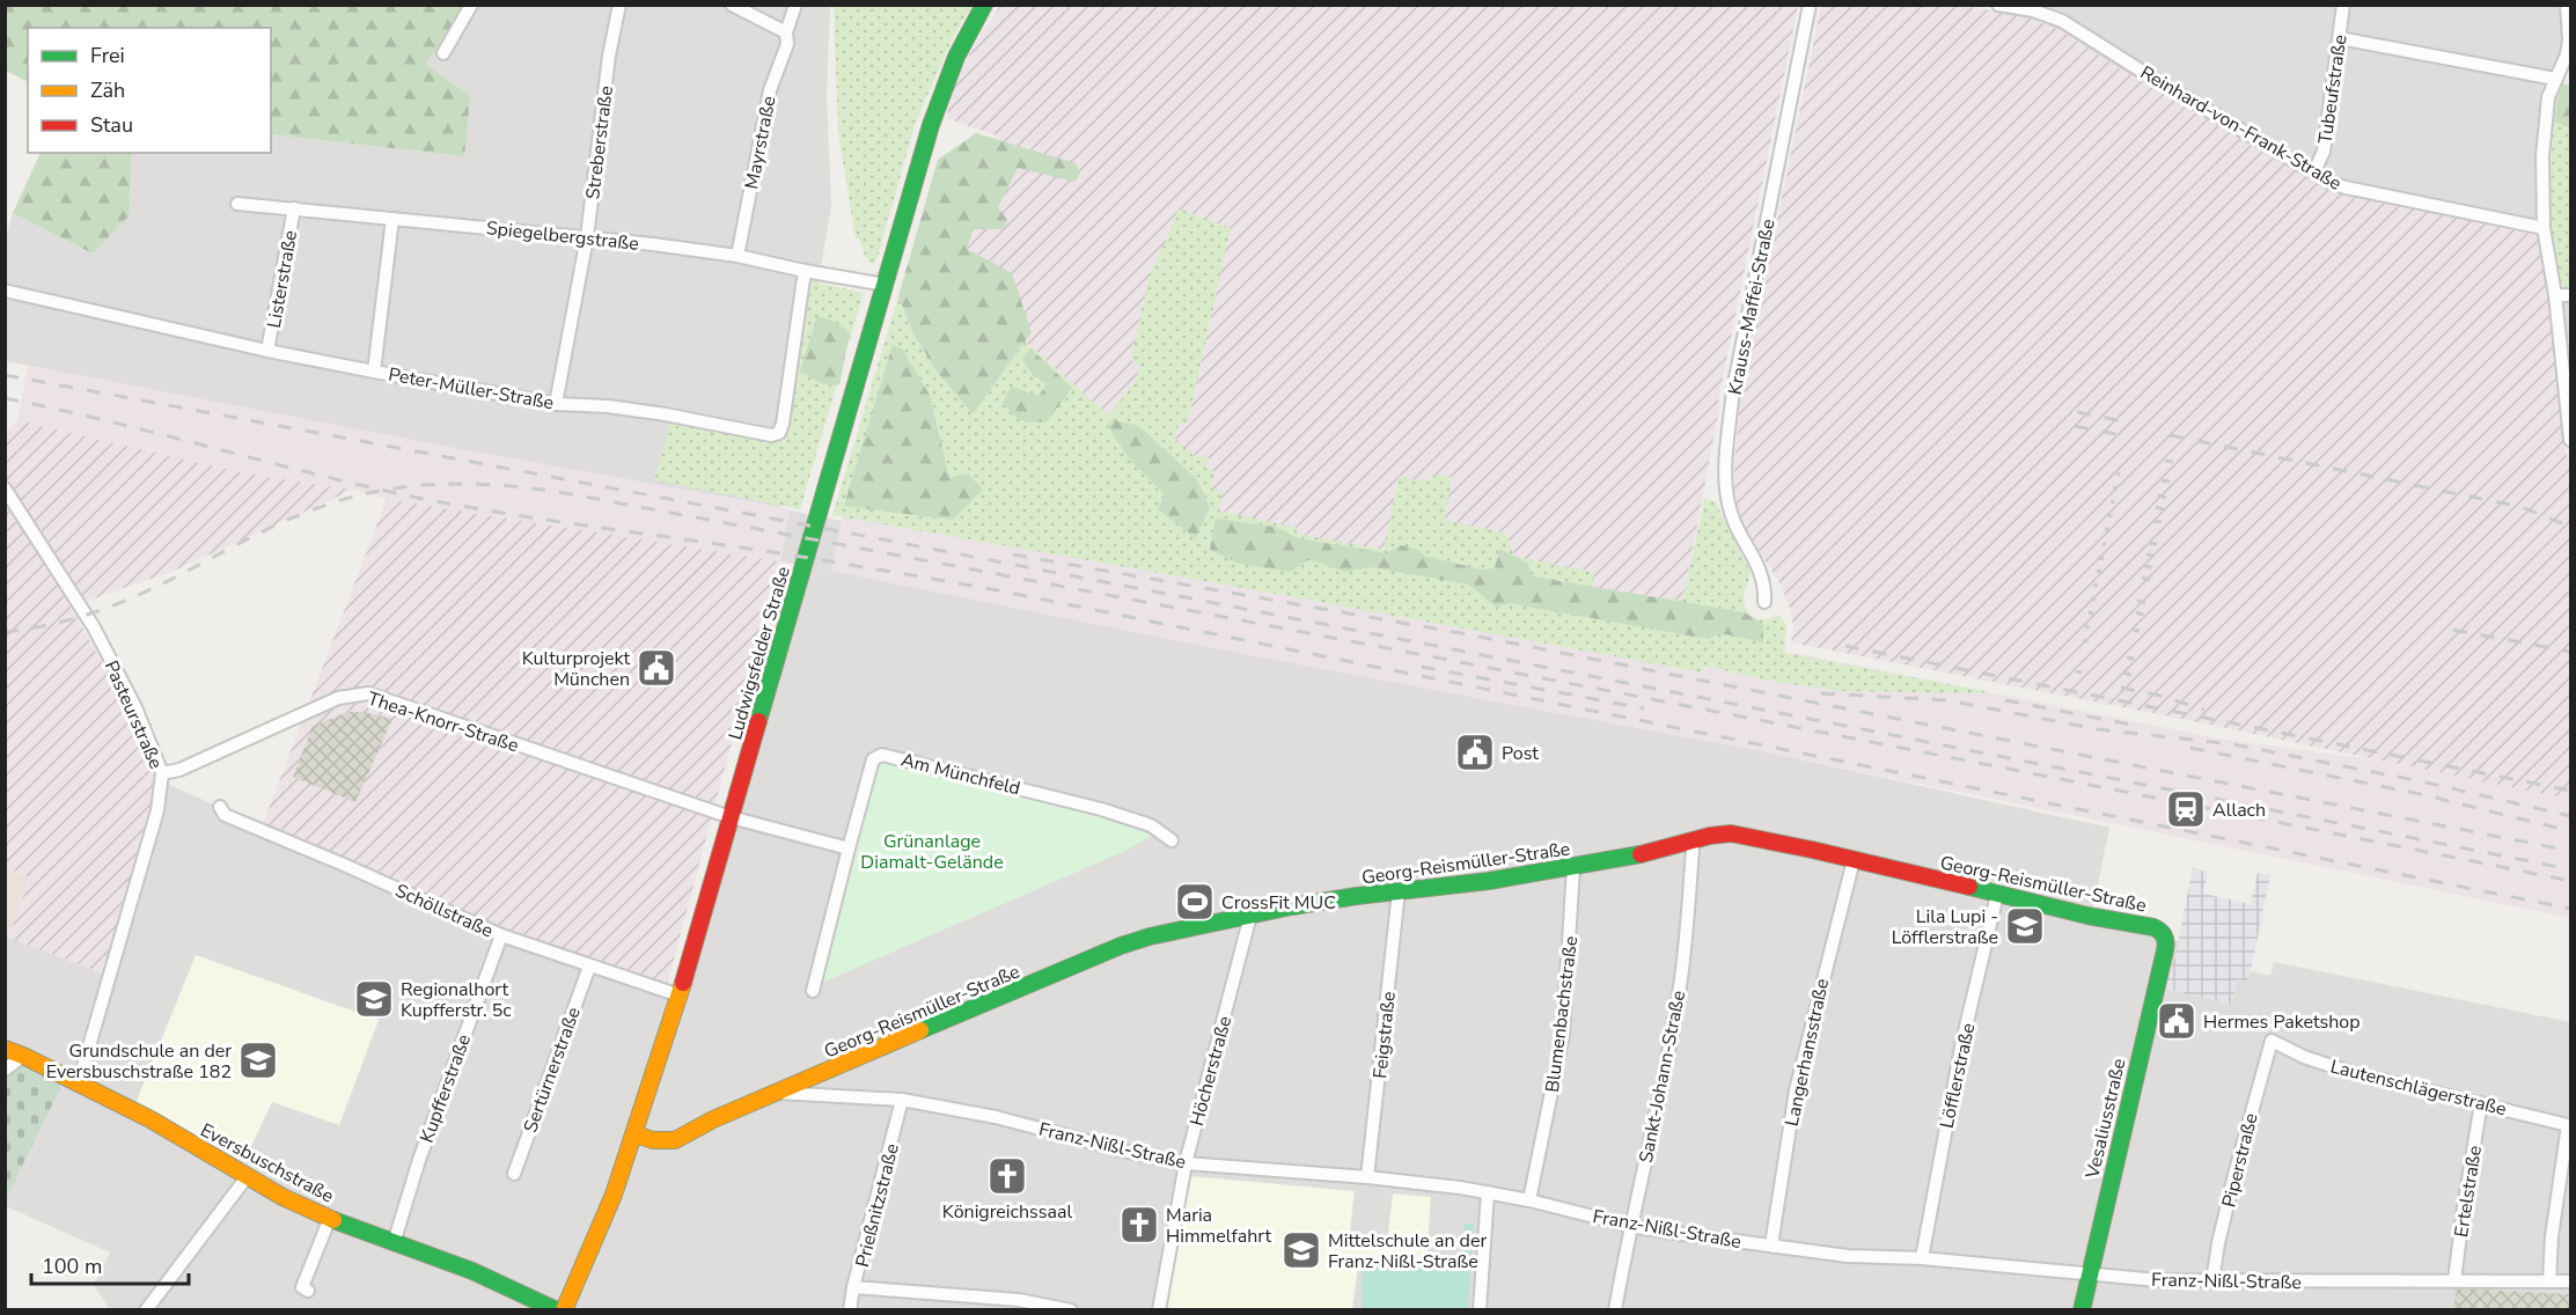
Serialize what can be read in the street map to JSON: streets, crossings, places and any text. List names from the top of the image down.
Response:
{
  "streets": {
    "street": [
      "Tubeufstraße",
      "Reinhard-von-Frank-Straße",
      "Streberstraße",
      "Mayrstraße",
      "Spiegelbergstraße",
      "Listerstraße",
      "Krauss-Maffei-Straße",
      "Peter-Müller-Straße",
      "Ludwigsfelder Straße",
      "Pasteurstraße",
      "Thea-Knorr-Straße",
      "Am Münchfeld",
      "Georg-Reismüller-Straße",
      "Schöllstraße",
      "Blumenbachstraße",
      "Feigstraße",
      "Langerhansstraße",
      "Sertürnerstraße",
      "Höcherstraße",
      "Löfflerstraße",
      "Sankt-Johann-Straße",
      "Lautenschlägerstraße",
      "Kupfferstraße",
      "Vesaliusstraße",
      "Franz-Nißl-Straße",
      "Piperstraße",
      "Eversbuschstraße",
      "Ertelstraße",
      "Prießnitzstraße"
    ]
  },
  "crossings": [
    ["Tubeufstraße", "Reinhard-von-Frank-Straße"],
    ["Streberstraße", "Spiegelbergstraße"],
    ["Streberstraße", "Peter-Müller-Straße"],
    ["Mayrstraße", "Spiegelbergstraße"],
    ["Spiegelbergstraße", "Listerstraße"],
    ["Spiegelbergstraße", "Peter-Müller-Straße"],
    ["Spiegelbergstraße", "Ludwigsfelder Straße"],
    ["Listerstraße", "Peter-Müller-Straße"],
    ["Ludwigsfelder Straße", "Thea-Knorr-Straße"],
    ["Ludwigsfelder Straße", "Georg-Reismüller-Straße"],
    ["Ludwigsfelder Straße", "Schöllstraße"],
    ["Pasteurstraße", "Thea-Knorr-Straße"],
    ["Pasteurstraße", "Eversbuschstraße"],
    ["Georg-Reismüller-Straße", "Blumenbachstraße"],
    ["Georg-Reismüller-Straße", "Feigstraße"],
    ["Georg-Reismüller-Straße", "Langerhansstraße"],
    ["Georg-Reismüller-Straße", "Höcherstraße"],
    ["Georg-Reismüller-Straße", "Löfflerstraße"],
    ["Georg-Reismüller-Straße", "Sankt-Johann-Straße"],
    ["Georg-Reismüller-Straße", "Vesaliusstraße"],
    ["Georg-Reismüller-Straße", "Franz-Nißl-Straße"],
    ["Schöllstraße", "Sertürnerstraße"],
    ["Schöllstraße", "Kupfferstraße"],
    ["Blumenbachstraße", "Franz-Nißl-Straße"],
    ["Feigstraße", "Franz-Nißl-Straße"],
    ["Langerhansstraße", "Franz-Nißl-Straße"],
    ["Höcherstraße", "Franz-Nißl-Straße"],
    ["Löfflerstraße", "Franz-Nißl-Straße"],
    ["Sankt-Johann-Straße", "Franz-Nißl-Straße"],
    ["Lautenschlägerstraße", "Franz-Nißl-Straße"],
    ["Lautenschlägerstraße", "Piperstraße"],
    ["Lautenschlägerstraße", "Ertelstraße"],
    ["Kupfferstraße", "Eversbuschstraße"],
    ["Vesaliusstraße", "Franz-Nißl-Straße"],
    ["Franz-Nißl-Straße", "Piperstraße"],
    ["Franz-Nißl-Straße", "Ertelstraße"],
    ["Franz-Nißl-Straße", "Prießnitzstraße"]
  ],
  "parks": ["Grünanlage Diamalt-Gelände"],
  "places": {
    "public building": ["Kulturprojekt München", "Post", "Hermes Paketshop"],
    "station": ["Allach"],
    "sports": ["CrossFit MUC"],
    "school or university": [
      "Lila Lupi - Löfflerstraße",
      "Regionalhort Kupfferstr. 5c",
      "Grundschule an der Eversbuschstraße 182",
      "Mittelschule an der Franz-Nißl-Straße"
    ],
    "church": ["Königreichssaal", "Maria Himmelfahrt"]
  },
  "legend": ["Frei", "Zäh", "Stau"],
  "scale_bar": "100 m"
}
